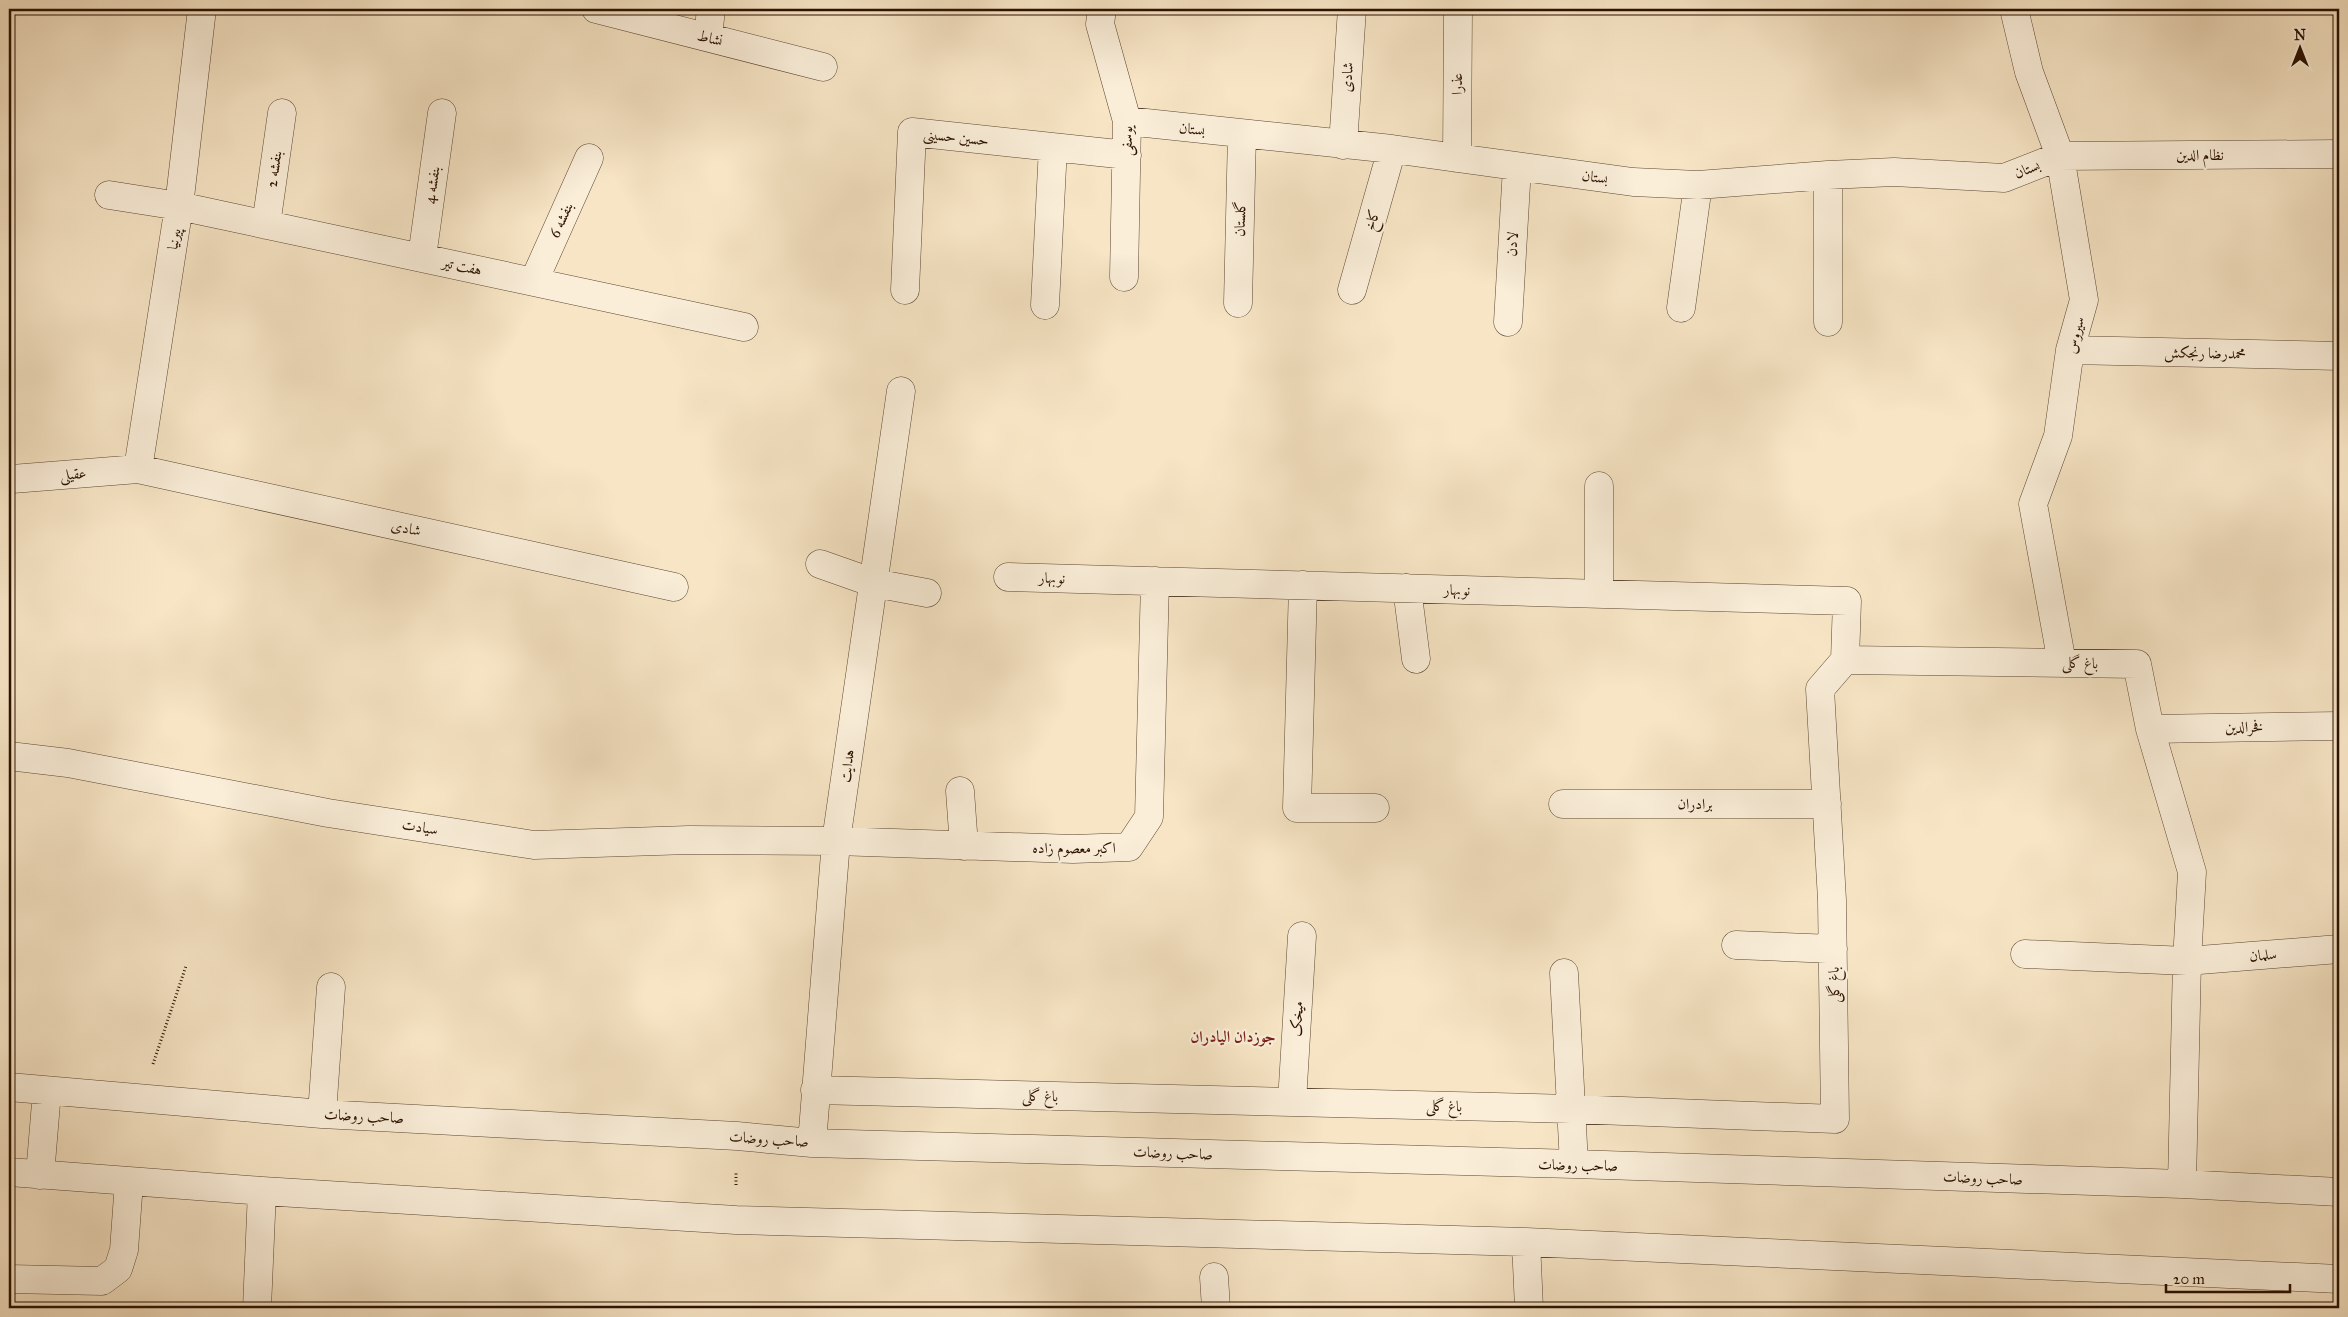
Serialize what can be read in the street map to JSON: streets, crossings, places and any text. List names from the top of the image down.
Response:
{
  "streets": {
    "street": [
      "نشاط",
      "شادی",
      "عذرا",
      "بستان",
      "حسین حسینی",
      "یوسفی",
      "نظام الدین",
      "بنفشه 2",
      "بنفشه 4",
      "گلستان",
      "بنفشه 6",
      "کاخ",
      "پیرنیا",
      "لادن",
      "هفت تیر",
      "سیروس",
      "محمدرضا رنجکش",
      "عقیلی",
      "نوبهار",
      "باغ گلی",
      "فخرالدین",
      "هدایت",
      "برادران",
      "سیادت",
      "اکبر معصوم زاده",
      "سلمان",
      "میخک",
      "صاحب روضات"
    ]
  },
  "crossings": [
    ["شادی", "بستان"],
    ["شادی", "پیرنیا"],
    ["شادی", "عقیلی"],
    ["عذرا", "بستان"],
    ["بستان", "یوسفی"],
    ["بستان", "نظام الدین"],
    ["بستان", "گلستان"],
    ["بستان", "کاخ"],
    ["بستان", "لادن"],
    ["بستان", "سیروس"],
    ["حسین حسینی", "یوسفی"],
    ["نظام الدین", "سیروس"],
    ["بنفشه 2", "هفت تیر"],
    ["بنفشه 4", "هفت تیر"],
    ["بنفشه 6", "هفت تیر"],
    ["پیرنیا", "هفت تیر"],
    ["پیرنیا", "عقیلی"],
    ["سیروس", "محمدرضا رنجکش"],
    ["سیروس", "باغ گلی"],
    ["نوبهار", "باغ گلی"],
    ["نوبهار", "اکبر معصوم زاده"],
    ["باغ گلی", "فخرالدین"],
    ["باغ گلی", "هدایت"],
    ["باغ گلی", "برادران"],
    ["باغ گلی", "سلمان"],
    ["باغ گلی", "میخک"],
    ["باغ گلی", "صاحب روضات"],
    ["هدایت", "سیادت"],
    ["هدایت", "اکبر معصوم زاده"],
    ["هدایت", "صاحب روضات"],
    ["سیادت", "اکبر معصوم زاده"]
  ],
  "districts": ["جوزدان الیادران"],
  "scale_bar": "20 m",
  "north": "top"
}
